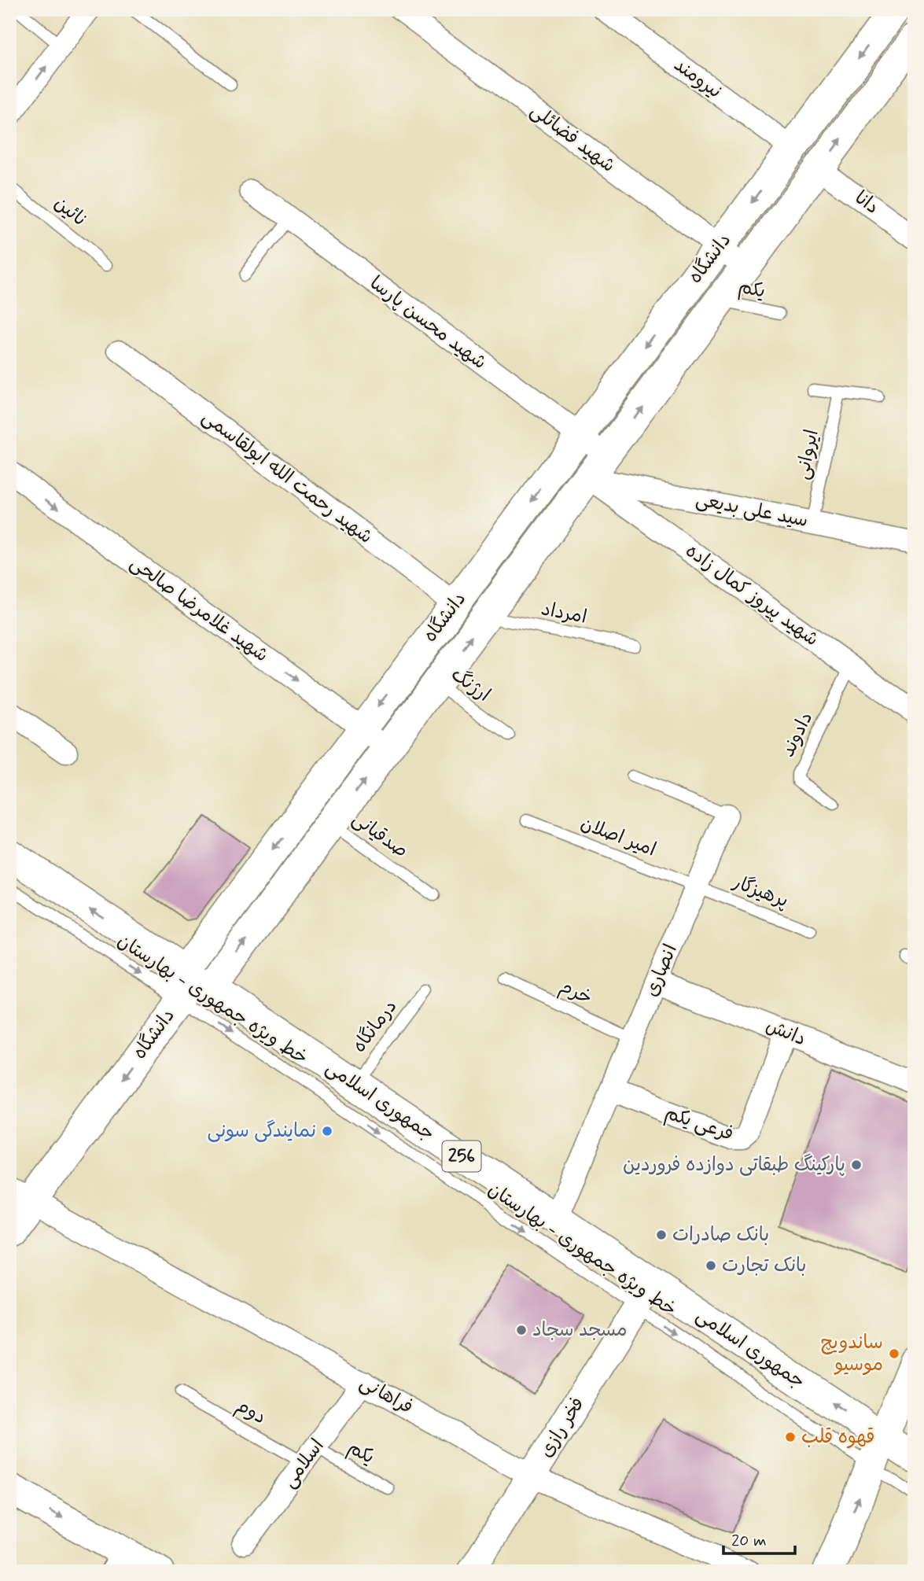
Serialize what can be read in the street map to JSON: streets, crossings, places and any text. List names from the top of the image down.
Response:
{
  "streets": {
    "main road": ["دانشگاه", "جمهوری اسلامی", "256"],
    "street": [
      "نیرومند",
      "شهید فضائلی",
      "دانا",
      "شهید محسن پارسا",
      "شهید رحمت الله ابولقاسمی",
      "سید علی بدیعی",
      "شهید پیروز کمال زاده",
      "شهید غلامرضا صالحی",
      "انصاری",
      "دانش",
      "فرعی یکم",
      "فراهانی",
      "فخر رازی",
      "اسلامی"
    ],
    "lane": [
      "نائین",
      "یکم",
      "ایروانی",
      "امرداد",
      "ارژنگ",
      "دادوند",
      "صدقیانی",
      "امیر اصلان",
      "پرهیزگار",
      "خرم",
      "خط ویژه جمهوری - بهارستان",
      "درمانگاه",
      "دوم"
    ]
  },
  "crossings": [
    ["نیرومند", "دانشگاه"],
    ["شهید فضائلی", "دانشگاه"],
    ["دانا", "دانشگاه"],
    ["دانشگاه", "یکم"],
    ["دانشگاه", "شهید محسن پارسا"],
    ["دانشگاه", "شهید رحمت الله ابولقاسمی"],
    ["دانشگاه", "سید علی بدیعی"],
    ["دانشگاه", "شهید پیروز کمال زاده"],
    ["دانشگاه", "شهید غلامرضا صالحی"],
    ["دانشگاه", "امرداد"],
    ["دانشگاه", "ارژنگ"],
    ["دانشگاه", "صدقیانی"],
    ["دانشگاه", "خط ویژه جمهوری - بهارستان"],
    ["دانشگاه", "جمهوری اسلامی"],
    ["دانشگاه", "فراهانی"],
    ["یکم", "دوم"],
    ["یکم", "اسلامی"],
    ["ایروانی", "سید علی بدیعی"],
    ["سید علی بدیعی", "شهید پیروز کمال زاده"],
    ["شهید پیروز کمال زاده", "دادوند"],
    ["امیر اصلان", "پرهیزگار"],
    ["امیر اصلان", "انصاری"],
    ["پرهیزگار", "انصاری"],
    ["انصاری", "خرم"],
    ["انصاری", "دانش"],
    ["انصاری", "جمهوری اسلامی"],
    ["انصاری", "فرعی یکم"],
    ["خط ویژه جمهوری - بهارستان", "جمهوری اسلامی"],
    ["خط ویژه جمهوری - بهارستان", "فخر رازی"],
    ["درمانگاه", "جمهوری اسلامی"],
    ["دانش", "فرعی یکم"],
    ["جمهوری اسلامی", "فخر رازی"],
    ["فراهانی", "فخر رازی"],
    ["فراهانی", "اسلامی"],
    ["دوم", "اسلامی"]
  ],
  "one_way": ["شهید غلامرضا صالحی", "خط ویژه جمهوری - بهارستان", "جمهوری اسلامی"],
  "places": [
    "نمایندگی سونی",
    "پارکینگ طبقاتی دوازده فروردین",
    "بانک صادرات",
    "بانک تجارت",
    "مسجد سجاد",
    "ساندویچ موسیو",
    "قهوه قلب"
  ],
  "scale_bar": "20 m"
}
